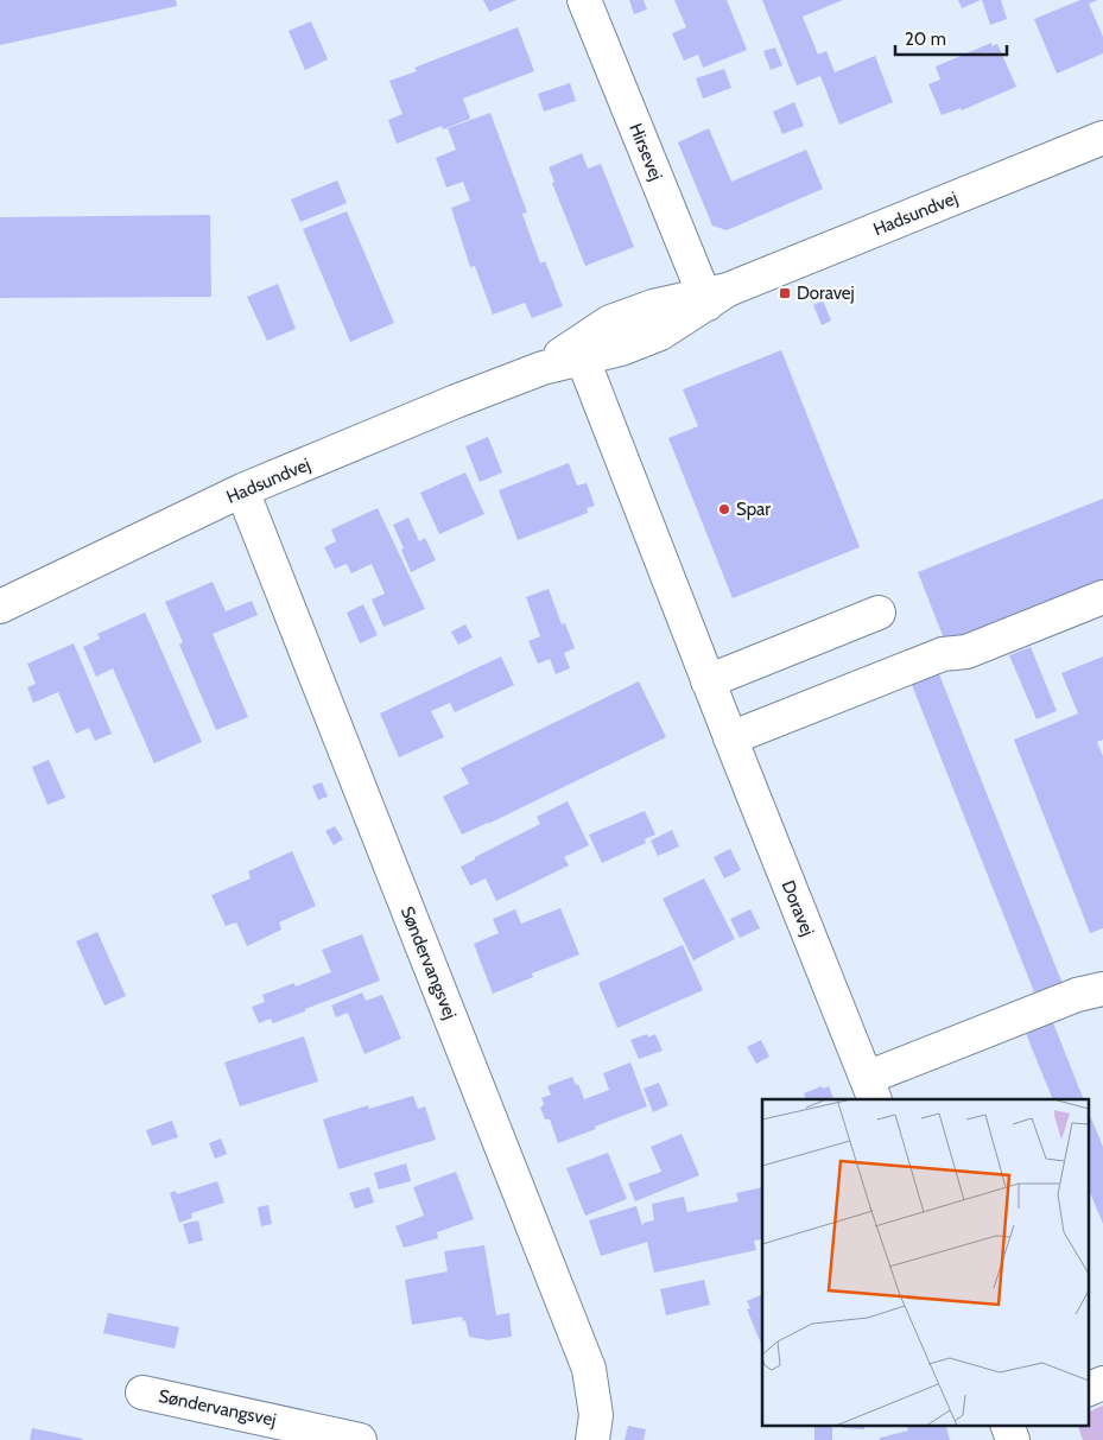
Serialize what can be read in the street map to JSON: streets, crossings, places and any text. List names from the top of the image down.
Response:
{
  "streets": {
    "street": [
      "Hirsevej",
      "Hadsundvej",
      "Doravej",
      "Søndervangsvej"
    ]
  },
  "crossings": [
    ["Hirsevej", "Hadsundvej"],
    ["Hadsundvej", "Doravej"],
    ["Hadsundvej", "Søndervangsvej"]
  ],
  "places": {
    "transit": ["Doravej"],
    "other": ["Spar"]
  },
  "scale_bar": "20 m"
}
